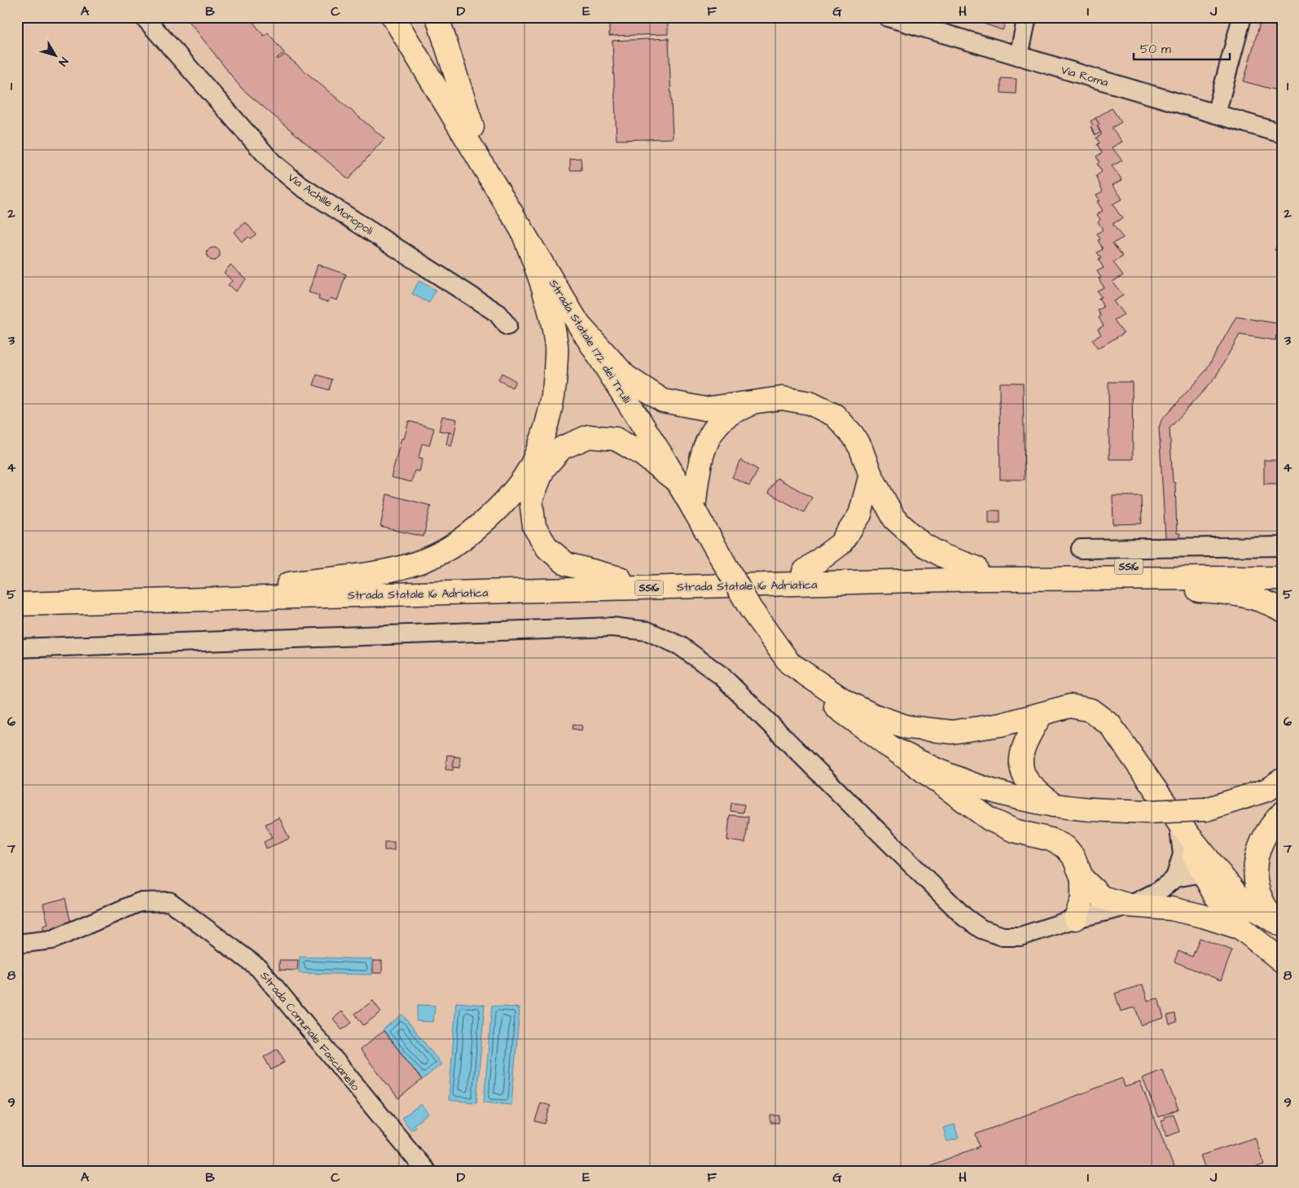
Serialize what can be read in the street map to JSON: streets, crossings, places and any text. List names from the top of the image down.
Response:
{
  "streets": {
    "main road": ["Strada Statale 172 dei Trulli", "SS16", "Strada Statale 16 Adriatica"],
    "street": ["Via Roma", "Via Achille Monopoli", "Strada Comunale Fascianello"]
  },
  "scale_bar": "50 m",
  "north": "bottom right",
  "grid": {
    "columns": [
      "A",
      "B",
      "C",
      "D",
      "E",
      "F",
      "G",
      "H",
      "I",
      "J"
    ],
    "rows": [
      "1",
      "2",
      "3",
      "4",
      "5",
      "6",
      "7",
      "8",
      "9"
    ]
  }
}
